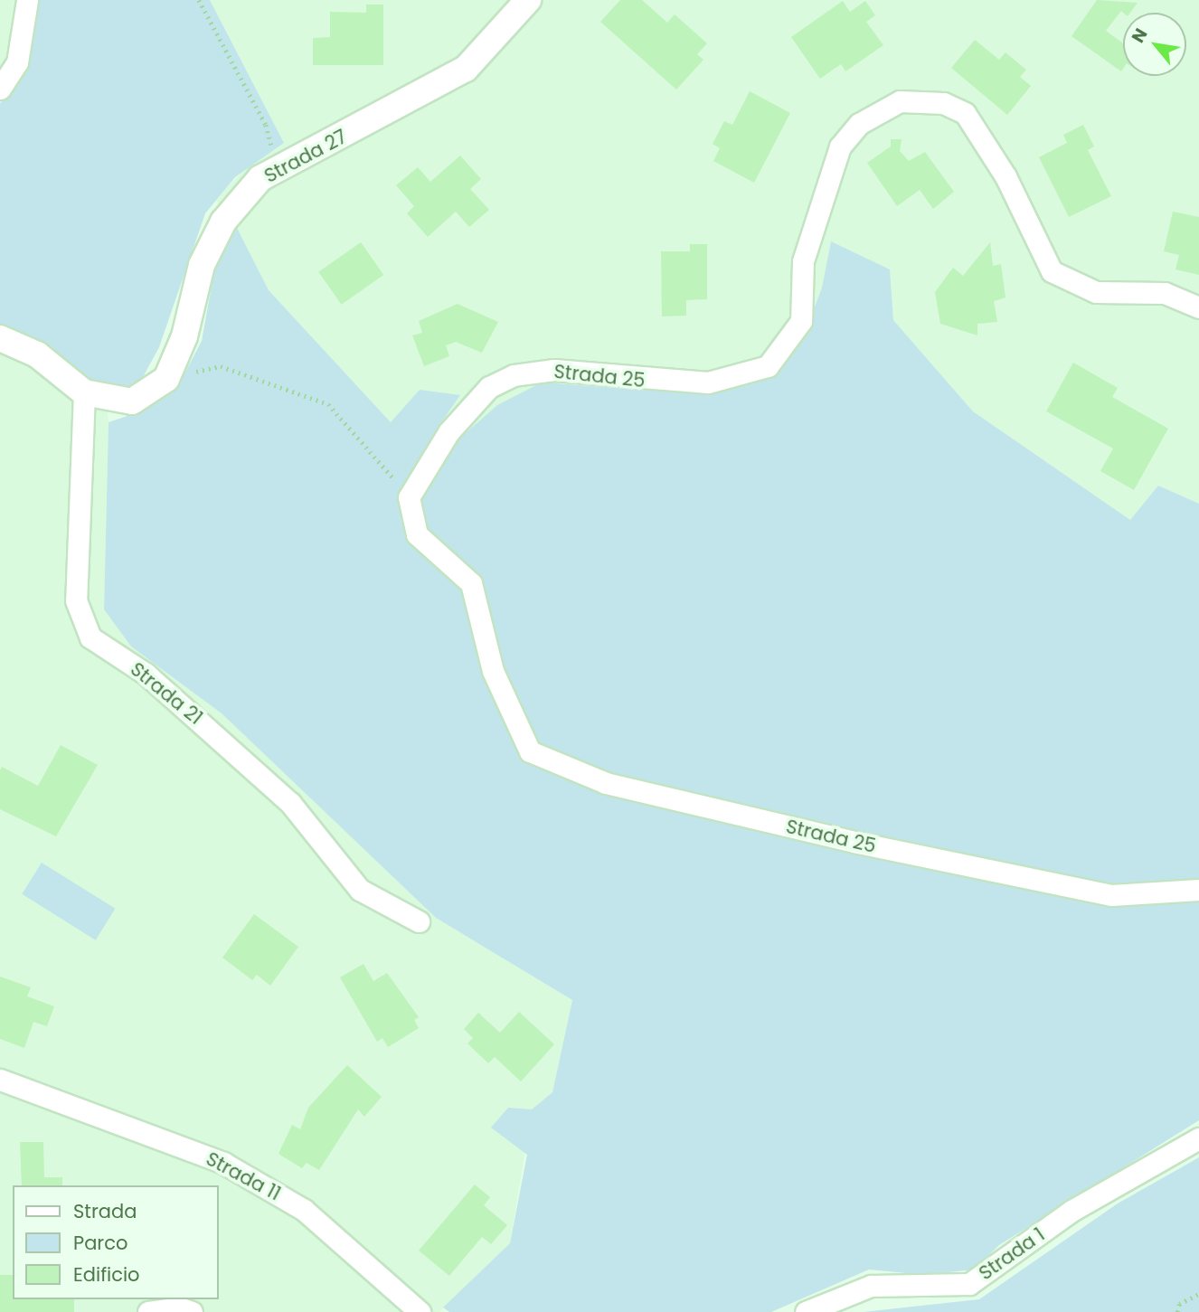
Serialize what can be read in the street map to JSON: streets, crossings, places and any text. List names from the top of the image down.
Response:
{
  "streets": {
    "street": [
      "Strada 27",
      "Strada 25",
      "Strada 21",
      "Strada 11",
      "Strada 1"
    ]
  },
  "legend": ["Strada", "Parco", "Edificio"],
  "north": "top left"
}
